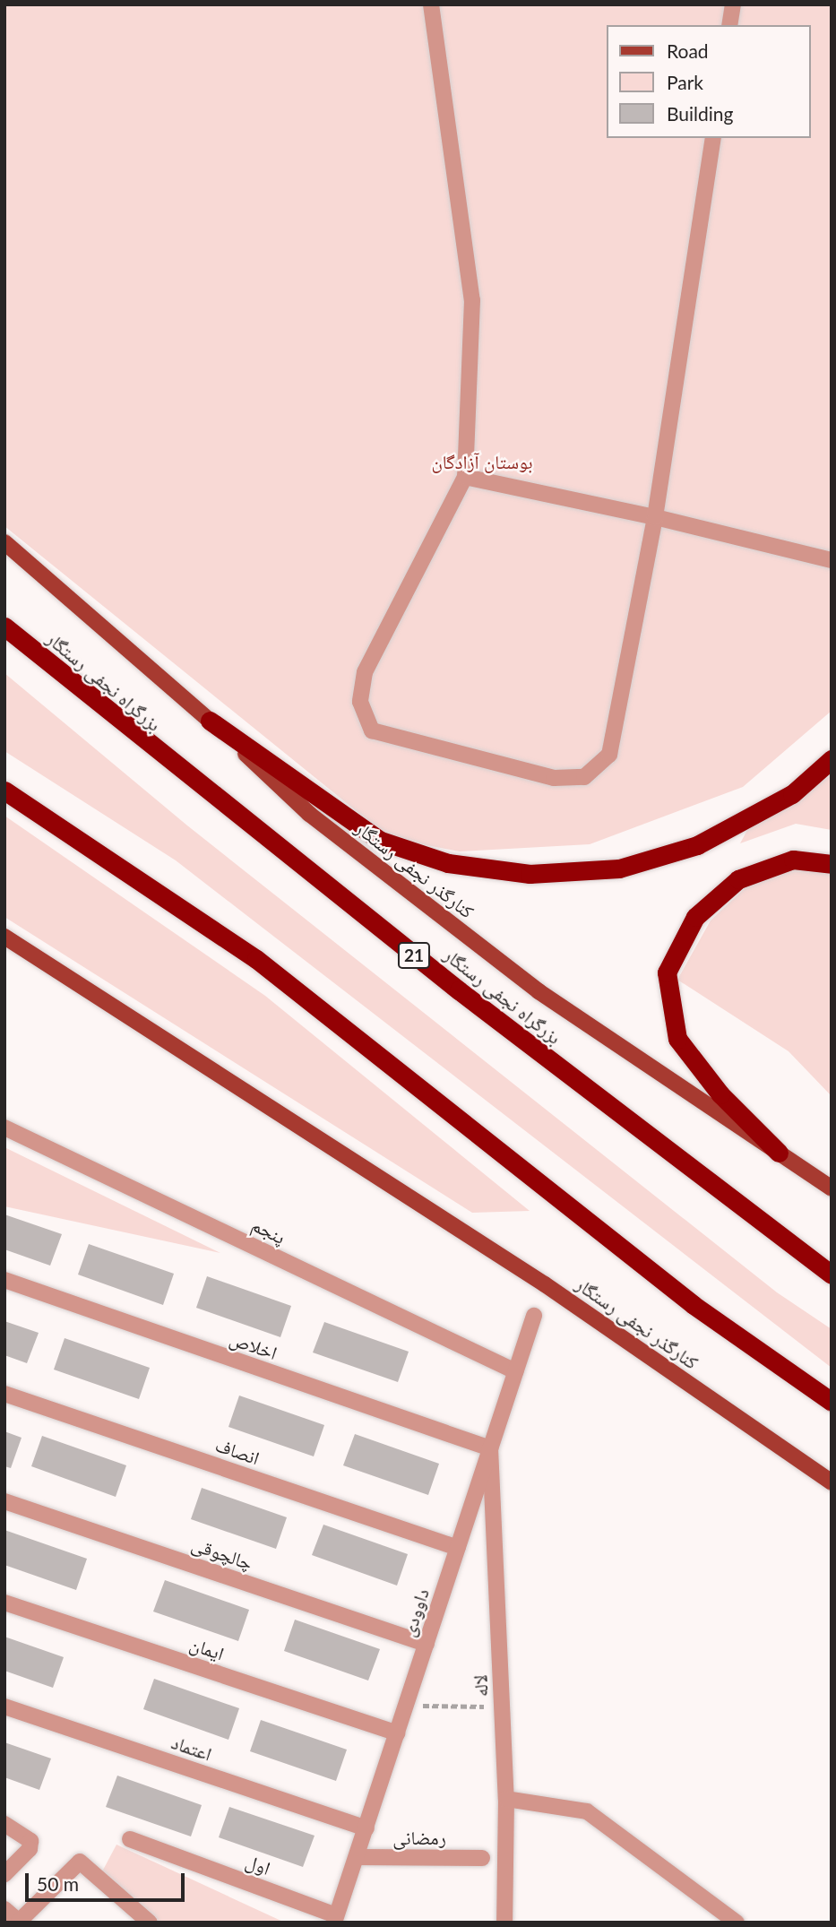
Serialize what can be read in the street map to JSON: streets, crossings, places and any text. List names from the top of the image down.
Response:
{
  "streets": {
    "highway": ["بزرگراه نجفی رستگار", "21"],
    "main road": ["کنارگذر نجفی رستگار"],
    "street": [
      "پنجم",
      "اخلاص",
      "انصاف",
      "چالچوقی",
      "داوودی",
      "ایمان",
      "لاله",
      "اعتماد",
      "رمضانی",
      "اول"
    ]
  },
  "crossings": [
    ["پنجم", "داوودی"],
    ["اخلاص", "داوودی"],
    ["اخلاص", "لاله"],
    ["انصاف", "داوودی"],
    ["چالچوقی", "داوودی"],
    ["داوودی", "ایمان"],
    ["داوودی", "لاله"],
    ["داوودی", "اعتماد"],
    ["داوودی", "رمضانی"],
    ["داوودی", "اول"]
  ],
  "parks": ["بوستان آزادگان"],
  "legend": ["Road", "Park", "Building"],
  "scale_bar": "50 m"
}
